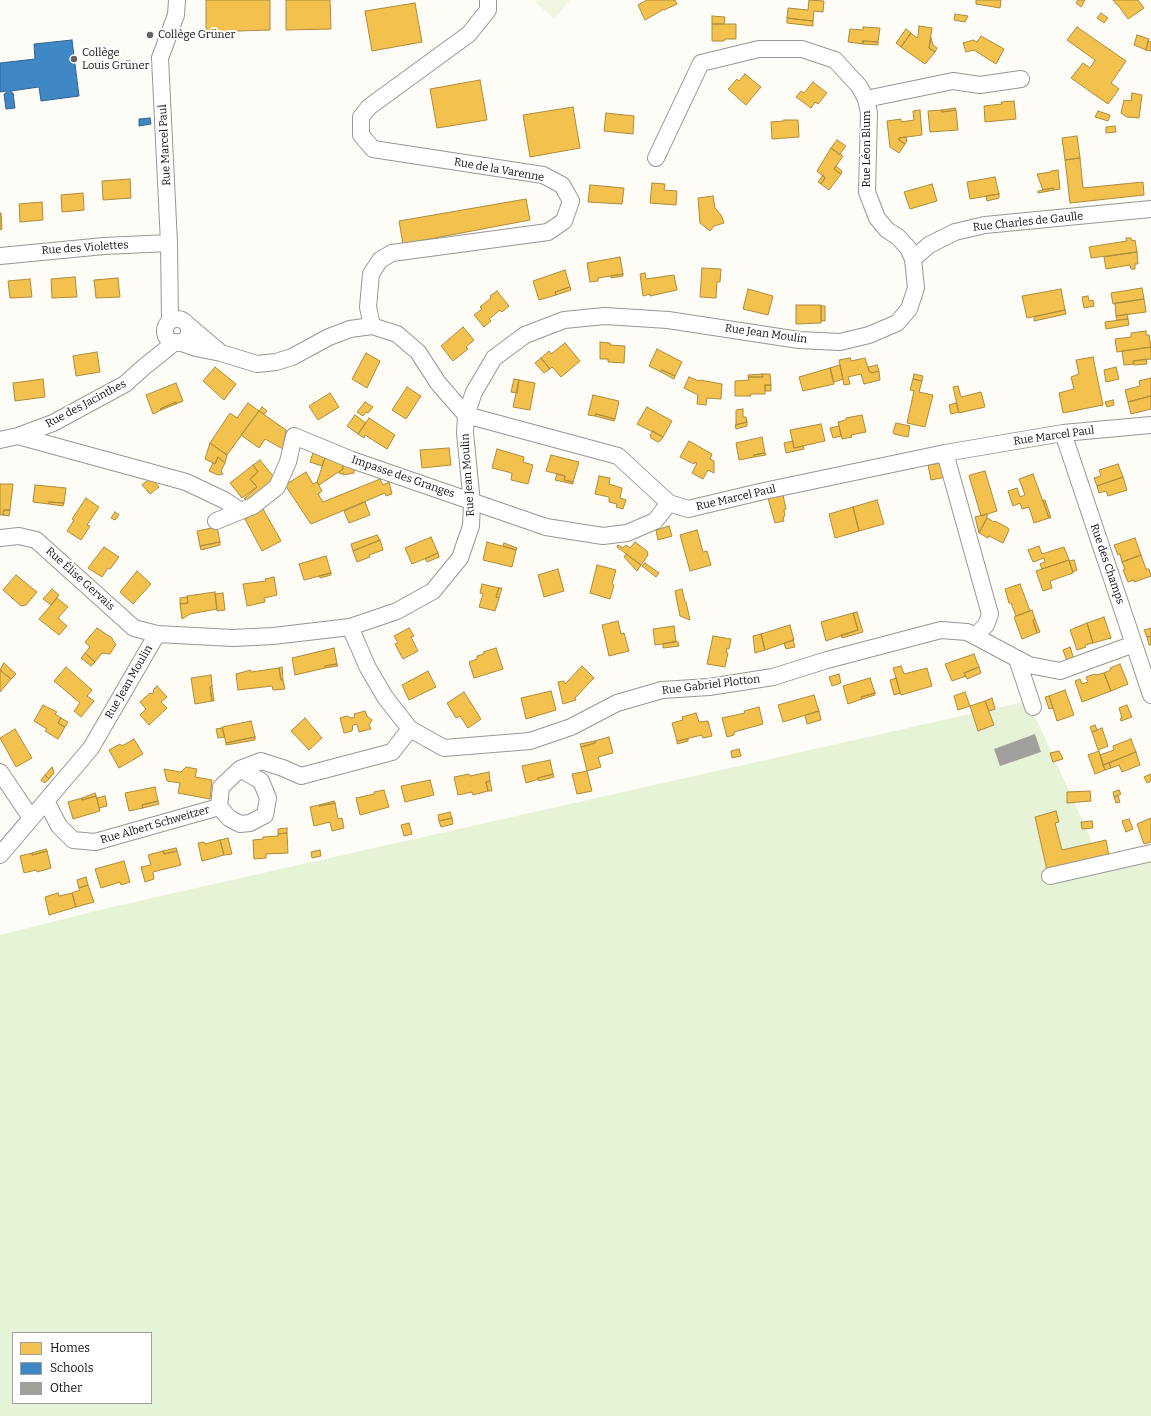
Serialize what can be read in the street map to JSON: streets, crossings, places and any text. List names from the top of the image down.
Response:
{
  "streets": {
    "street": [
      "Rue Marcel Paul",
      "Rue Léon Blum",
      "Rue de la Varenne",
      "Rue Charles de Gaulle",
      "Rue des Violettes",
      "Rue Jean Moulin",
      "Rue des Jacinthes",
      "Impasse des Granges",
      "Rue des Champs",
      "Rue Élise Gervais",
      "Rue Gabriel Plotton",
      "Rue Albert Schweitzer"
    ]
  },
  "crossings": [
    ["Rue Marcel Paul", "Rue de la Varenne"],
    ["Rue Marcel Paul", "Rue des Violettes"],
    ["Rue Marcel Paul", "Rue Jean Moulin"],
    ["Rue Marcel Paul", "Rue des Jacinthes"],
    ["Rue Marcel Paul", "Impasse des Granges"],
    ["Rue Marcel Paul", "Rue des Champs"],
    ["Rue Léon Blum", "Rue Charles de Gaulle"],
    ["Rue Léon Blum", "Rue Jean Moulin"],
    ["Rue Charles de Gaulle", "Rue Jean Moulin"],
    ["Rue Jean Moulin", "Impasse des Granges"],
    ["Rue Jean Moulin", "Rue Élise Gervais"],
    ["Rue Jean Moulin", "Rue Gabriel Plotton"],
    ["Rue Jean Moulin", "Rue Albert Schweitzer"],
    ["Rue des Champs", "Rue Gabriel Plotton"],
    ["Rue Gabriel Plotton", "Rue Albert Schweitzer"]
  ],
  "places": ["Collège Grüner", "Collège Louis Grüner"],
  "legend": ["Homes", "Schools", "Other"]
}
